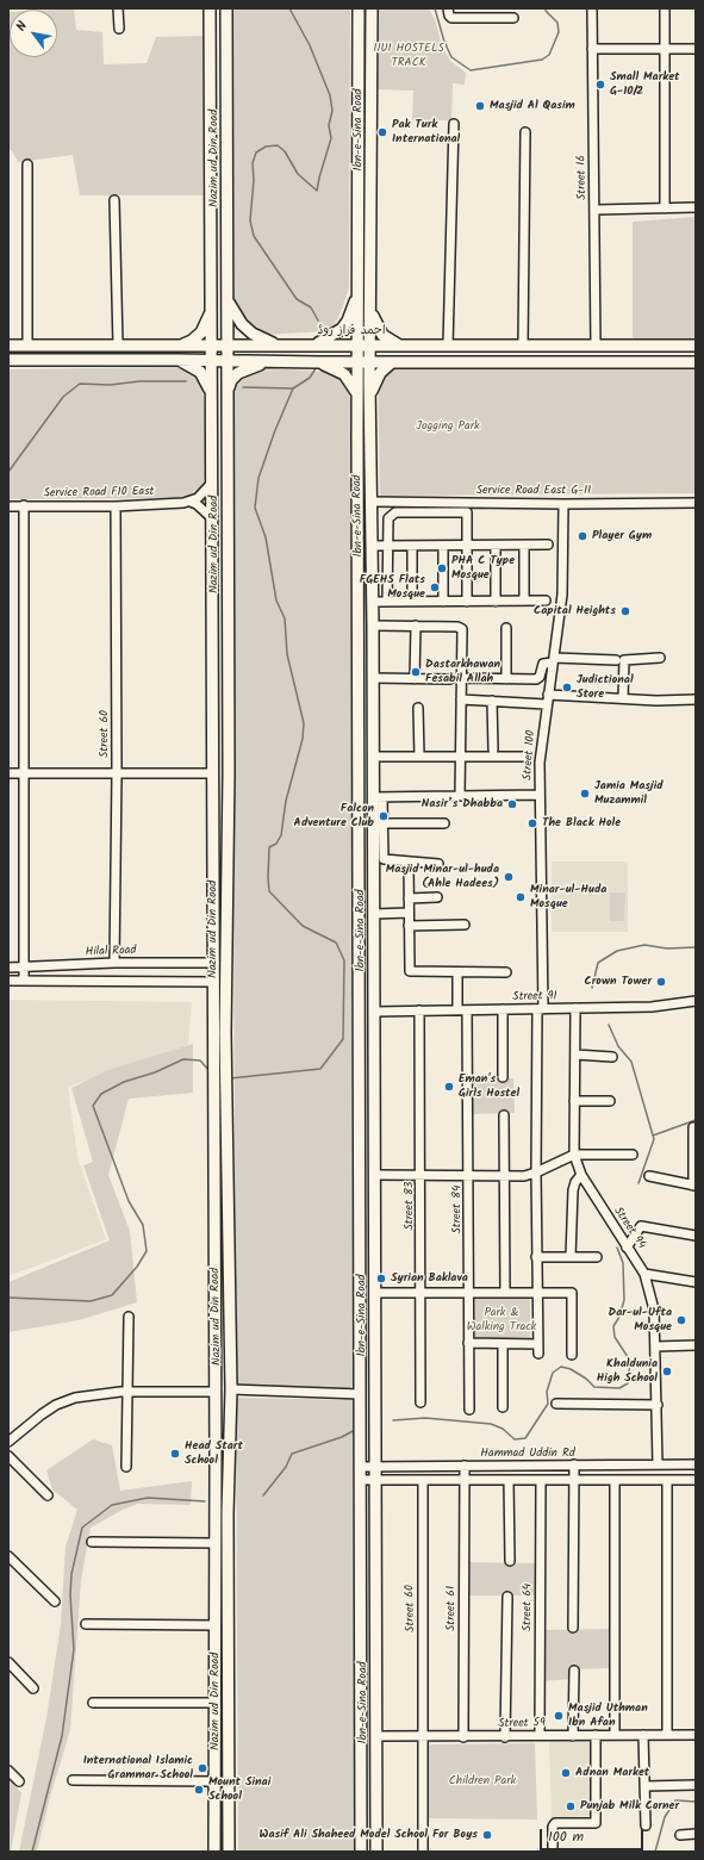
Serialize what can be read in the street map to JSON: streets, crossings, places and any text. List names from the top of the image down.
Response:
{
  "streets": {
    "main road": ["Ibn-e-Sina Road", "Nazim ud Din Road", "احمد فراز روڈ"],
    "street": [
      "Street 16",
      "Service Road East G-11",
      "Service Road F10 East",
      "Street 60",
      "Street 100",
      "Hilal Road",
      "Street 91",
      "Street 83",
      "Street 84",
      "Street 94",
      "Hammad Uddin Rd",
      "Street 64",
      "Street 61",
      "Street 59"
    ]
  },
  "crossings": [
    ["Ibn-e-Sina Road", "احمد فراز روڈ"],
    ["Ibn-e-Sina Road", "Service Road East G-11"],
    ["Ibn-e-Sina Road", "Street 91"],
    ["Ibn-e-Sina Road", "Hammad Uddin Rd"],
    ["Ibn-e-Sina Road", "Street 59"],
    ["Nazim ud Din Road", "احمد فراز روڈ"],
    ["Nazim ud Din Road", "Hilal Road"],
    ["Street 16", "احمد فراز روڈ"],
    ["Service Road East G-11", "Street 100"],
    ["Service Road F10 East", "Street 60"],
    ["Street 60", "Hilal Road"],
    ["Street 60", "Street 59"],
    ["Street 100", "Street 91"],
    ["Street 91", "Street 83"],
    ["Street 91", "Street 84"],
    ["Street 91", "Street 94"],
    ["Street 94", "Hammad Uddin Rd"],
    ["Hammad Uddin Rd", "Street 61"],
    ["Street 64", "Street 59"],
    ["Street 61", "Street 59"]
  ],
  "parks": [
    "IIUI HOSTELS TRACK",
    "Jogging Park",
    "Park & Walking Track",
    "Children Park"
  ],
  "places": [
    "Small Market G-10/2",
    "Masjid Al Qasim",
    "Pak Turk International",
    "Player Gym",
    "PHA C Type Mosque",
    "FGEHS Flats Mosque",
    "Capital Heights",
    "Dastarkhawan Fesabil Allah",
    "Judictional Store",
    "Jamia Masjid Muzammil",
    "Nasir’s Dhabba",
    "Falcon Adventure Club",
    "The Black Hole",
    "Masjid Minar-ul-huda (Ahle Hadees)",
    "Minar-ul-Huda Mosque",
    "Crown Tower",
    "Eman's Girls Hostel",
    "Syrian Baklava",
    "Dar-ul-Ufta Mosque",
    "Khaldunia High School",
    "Head Start School",
    "Masjid Uthman Ibn Afan",
    "International Islamic Grammar School",
    "Adnan Market",
    "Mount Sinai School",
    "Punjab Milk Corner",
    "Wasif Ali Shaheed Model School For Boys"
  ],
  "scale_bar": "100 m",
  "north": "top left"
}
